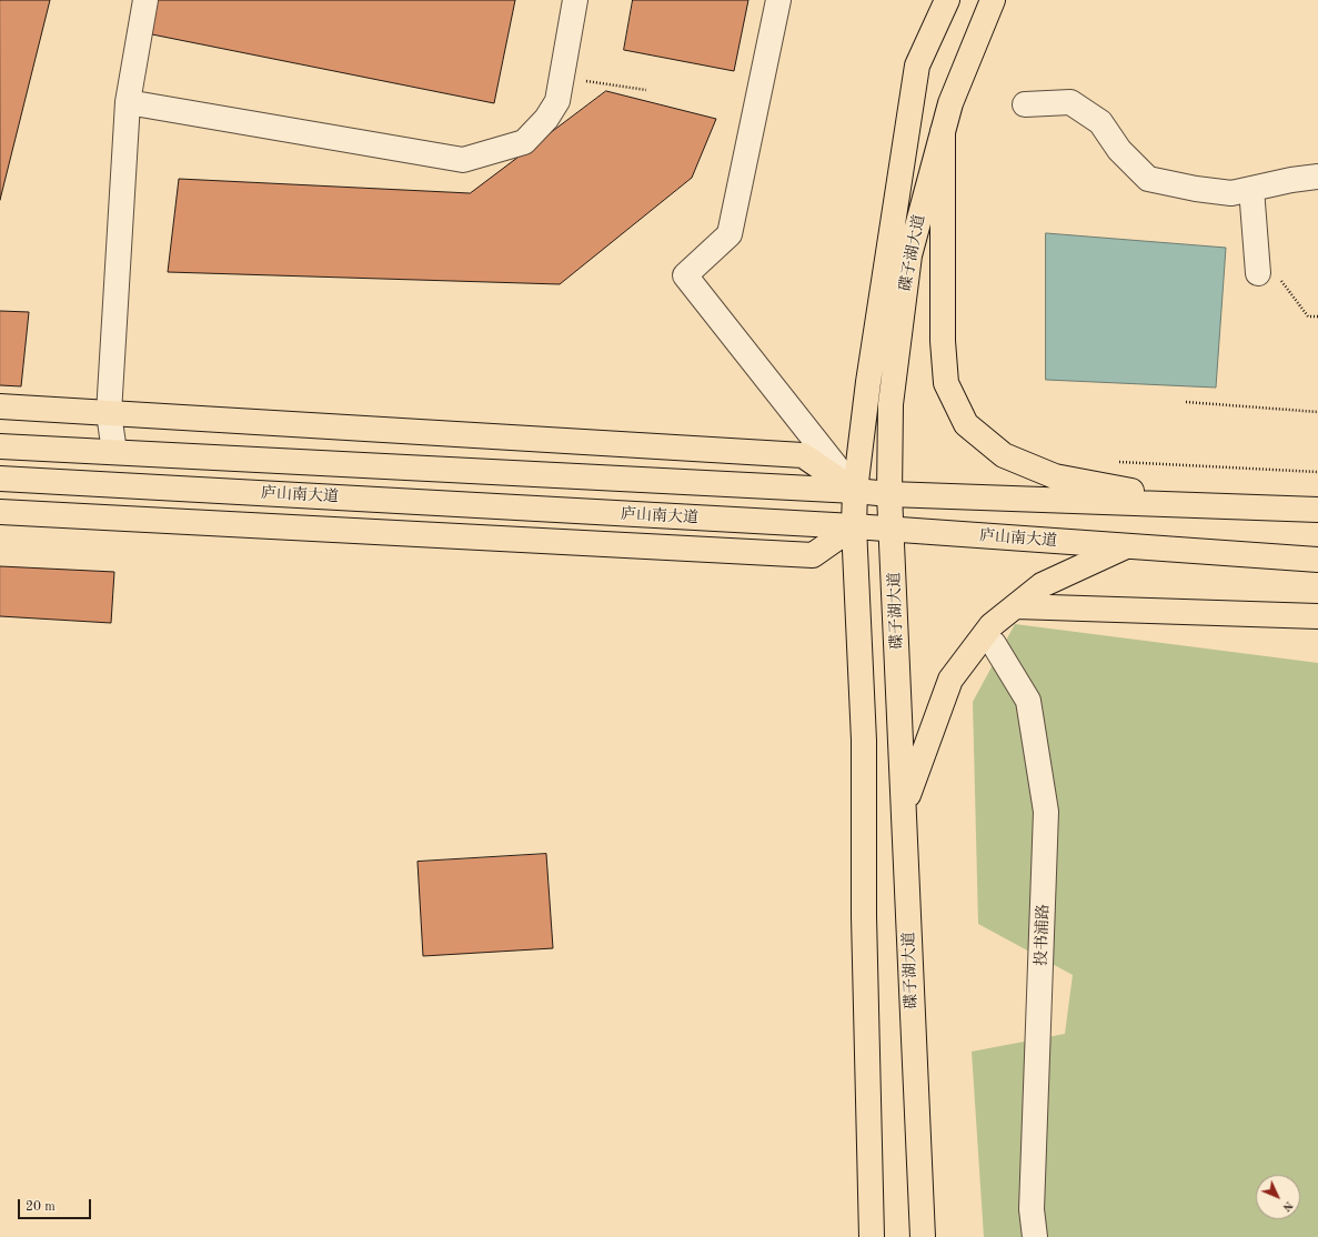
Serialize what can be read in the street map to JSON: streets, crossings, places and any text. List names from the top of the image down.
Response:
{
  "streets": {
    "main road": ["碟子湖大道", "庐山南大道"],
    "street": ["投书浦路"]
  },
  "crossings": [
    ["碟子湖大道", "庐山南大道"]
  ],
  "scale_bar": "20 m",
  "north": "bottom right"
}
